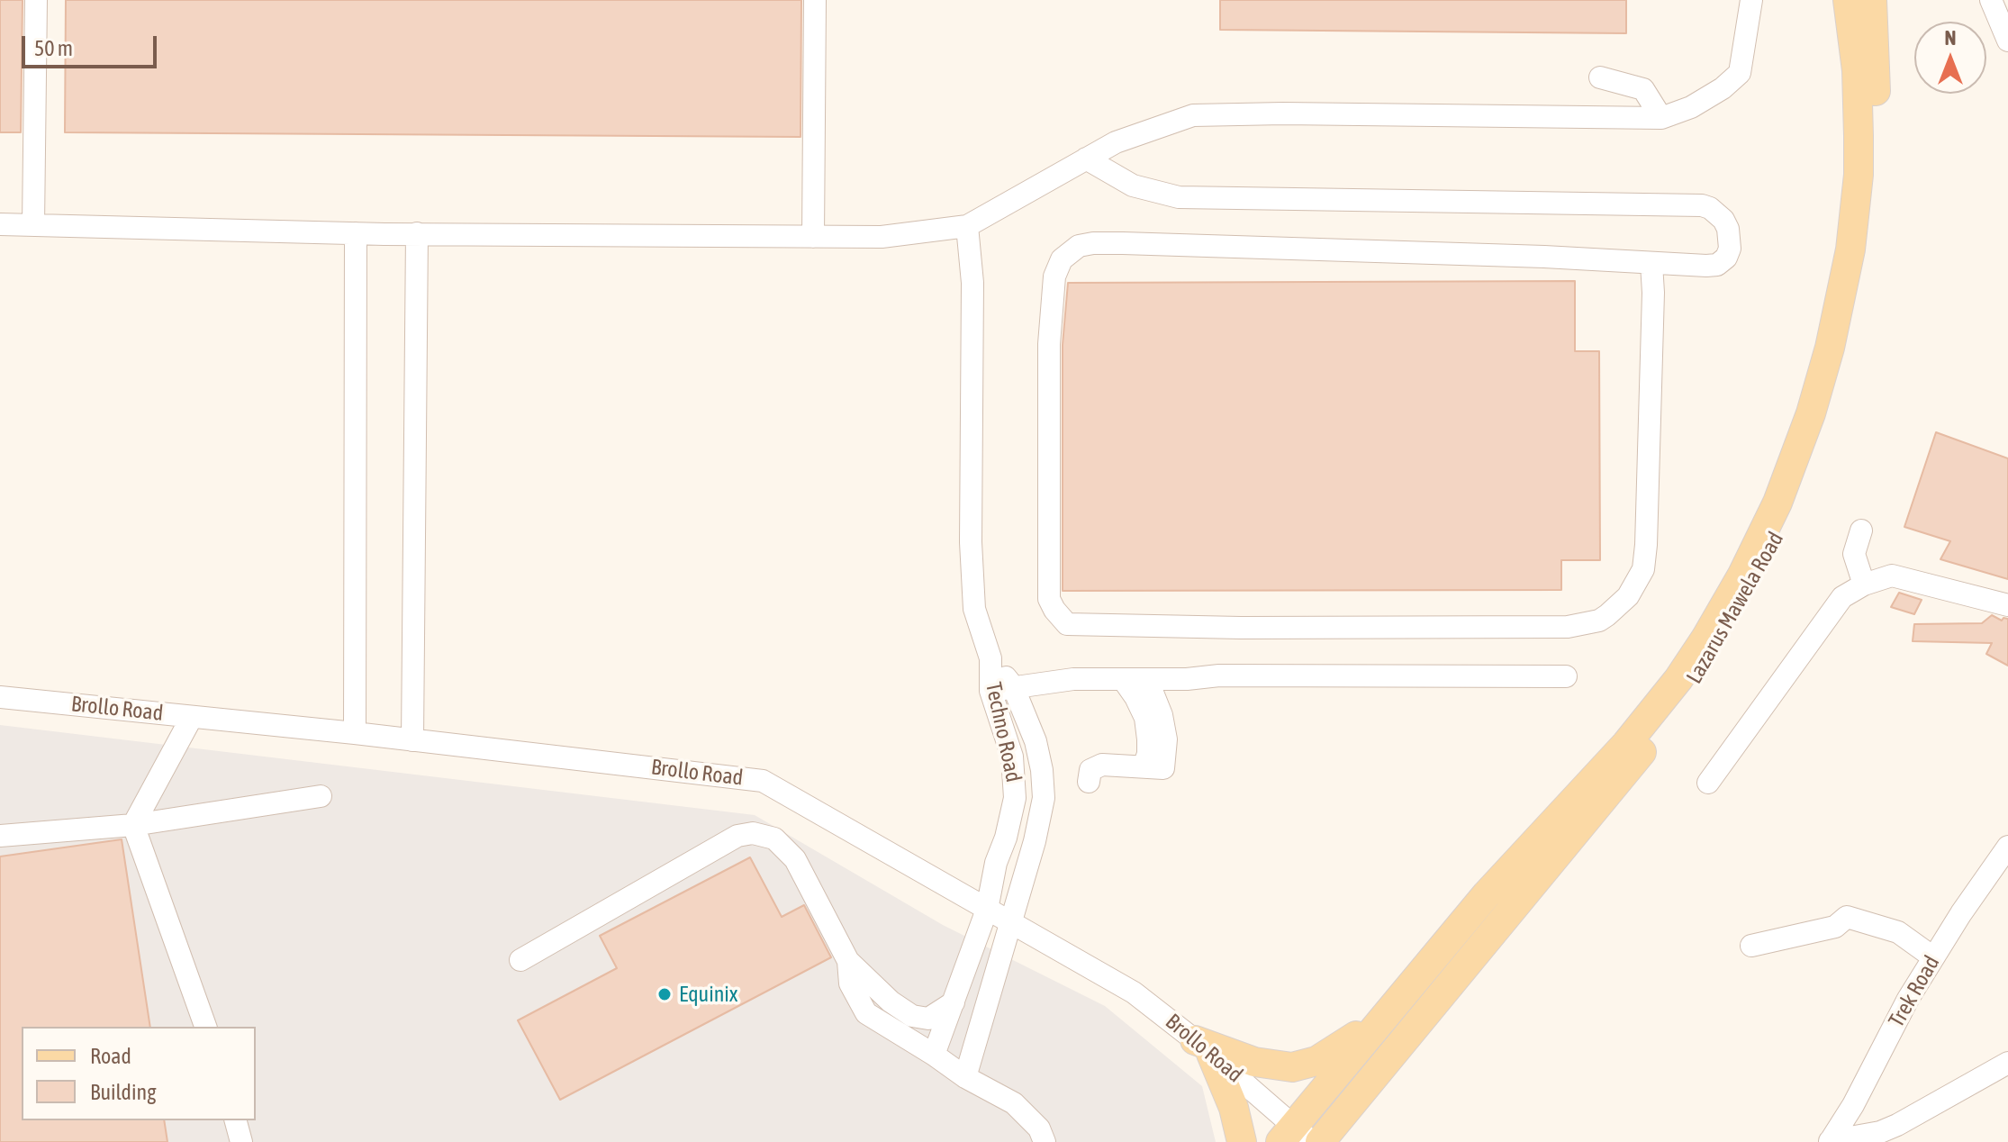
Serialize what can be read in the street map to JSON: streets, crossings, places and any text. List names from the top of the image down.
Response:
{
  "streets": {
    "main road": ["Lazarus Mawela Road"],
    "street": ["Brollo Road", "Techno Road", "Trek Road"]
  },
  "crossings": [
    ["Lazarus Mawela Road", "Brollo Road"],
    ["Brollo Road", "Techno Road"]
  ],
  "places": ["Equinix"],
  "legend": ["Road", "Building"],
  "scale_bar": "50 m",
  "north": "top"
}
